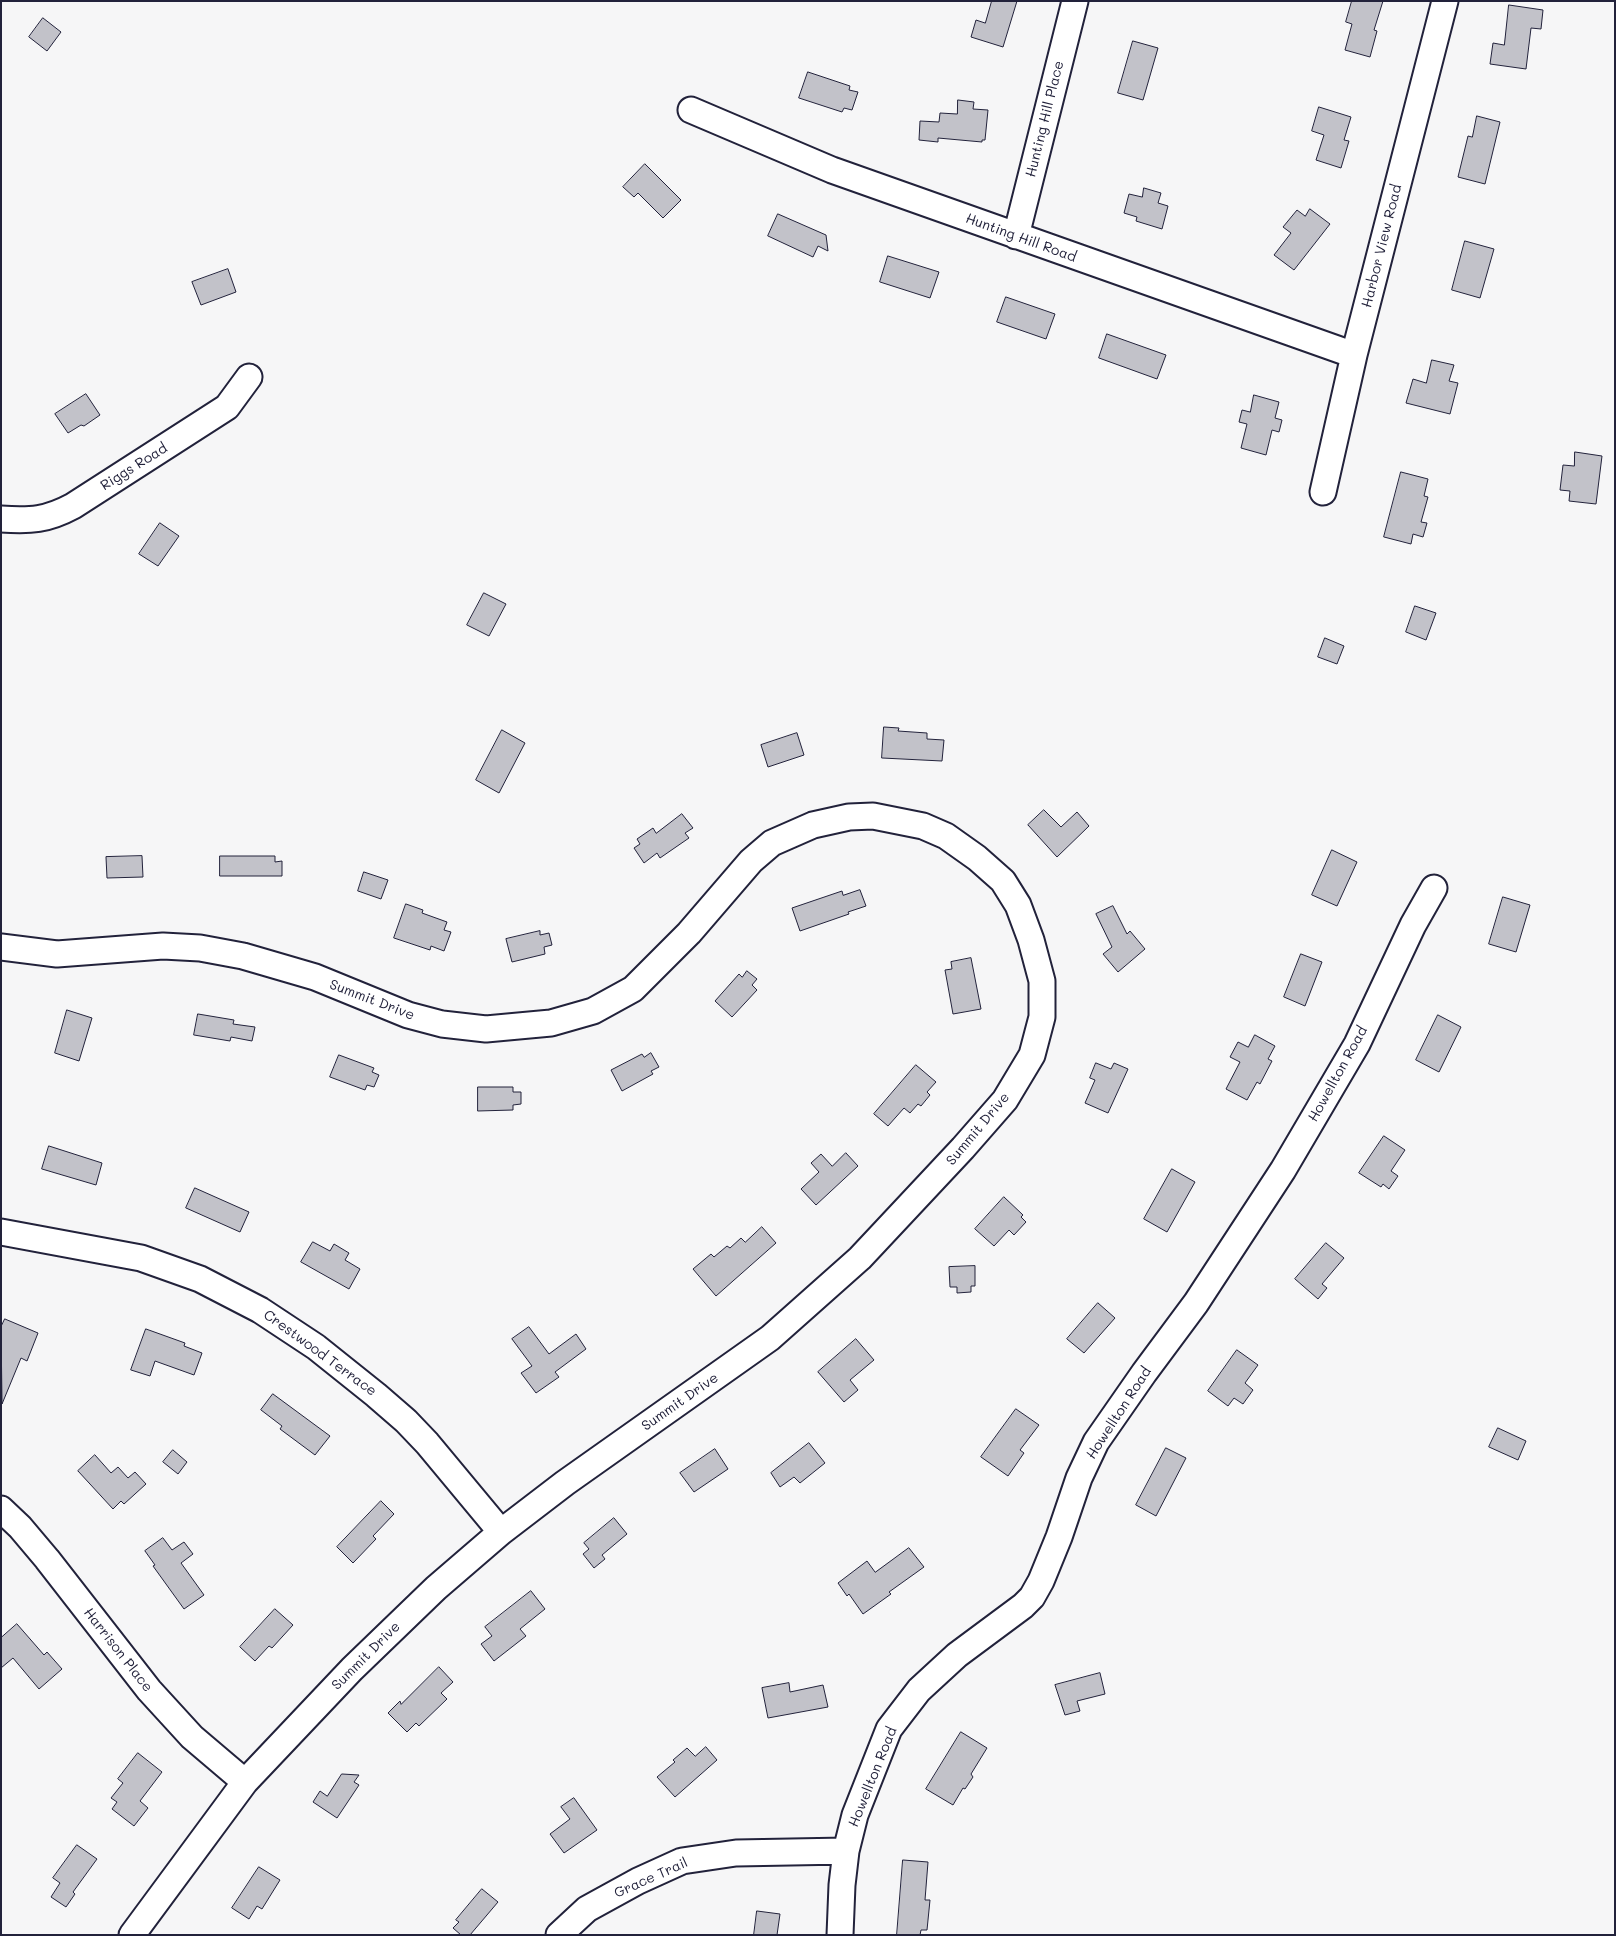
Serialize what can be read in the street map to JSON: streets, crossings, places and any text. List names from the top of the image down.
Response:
{
  "streets": {
    "street": [
      "Hunting Hill Place",
      "Hunting Hill Road",
      "Harbor View Road",
      "Riggs Road",
      "Summit Drive",
      "Howellton Road",
      "Crestwood Terrace",
      "Harrison Place",
      "Grace Trail"
    ]
  },
  "crossings": [
    ["Hunting Hill Place", "Hunting Hill Road"],
    ["Hunting Hill Road", "Harbor View Road"],
    ["Summit Drive", "Crestwood Terrace"],
    ["Summit Drive", "Harrison Place"],
    ["Howellton Road", "Grace Trail"]
  ]
}
